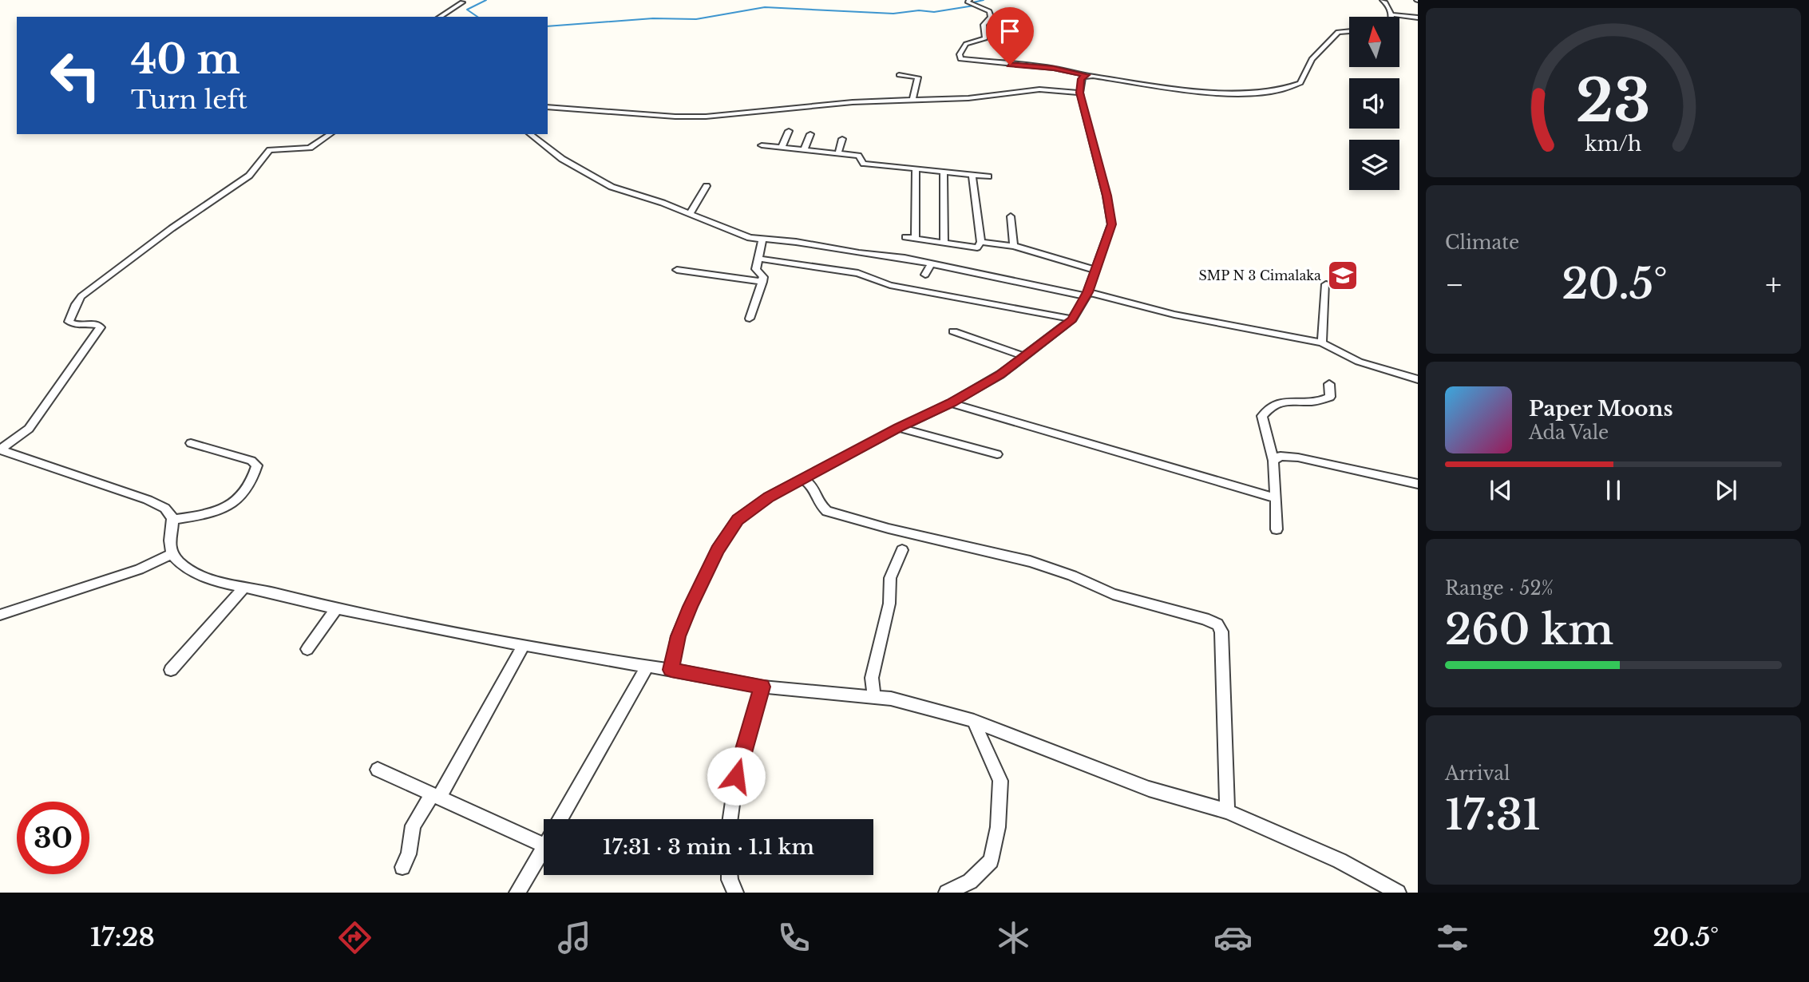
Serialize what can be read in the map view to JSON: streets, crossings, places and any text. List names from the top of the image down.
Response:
{
  "places": {
    "school or university": ["SMP N 3 Cimalaka"]
  },
  "north": "top",
  "page": {
    "turn": ["40 m", "Turn left"],
    "tile": [
      "Climate",
      ["Range · 52%", "260 km"],
      ["Arrival", "17:31"]
    ],
    "heat": ["−", "20.5°", "+"],
    "song": ["Paper Moons", "Ada Vale"],
    "limit": "30",
    "trip": "17:31 · 3 min · 1.1 km",
    "tabs": ["17:28", "20.5°"],
    "gauge": ["23", "km/h"]
  }
}
